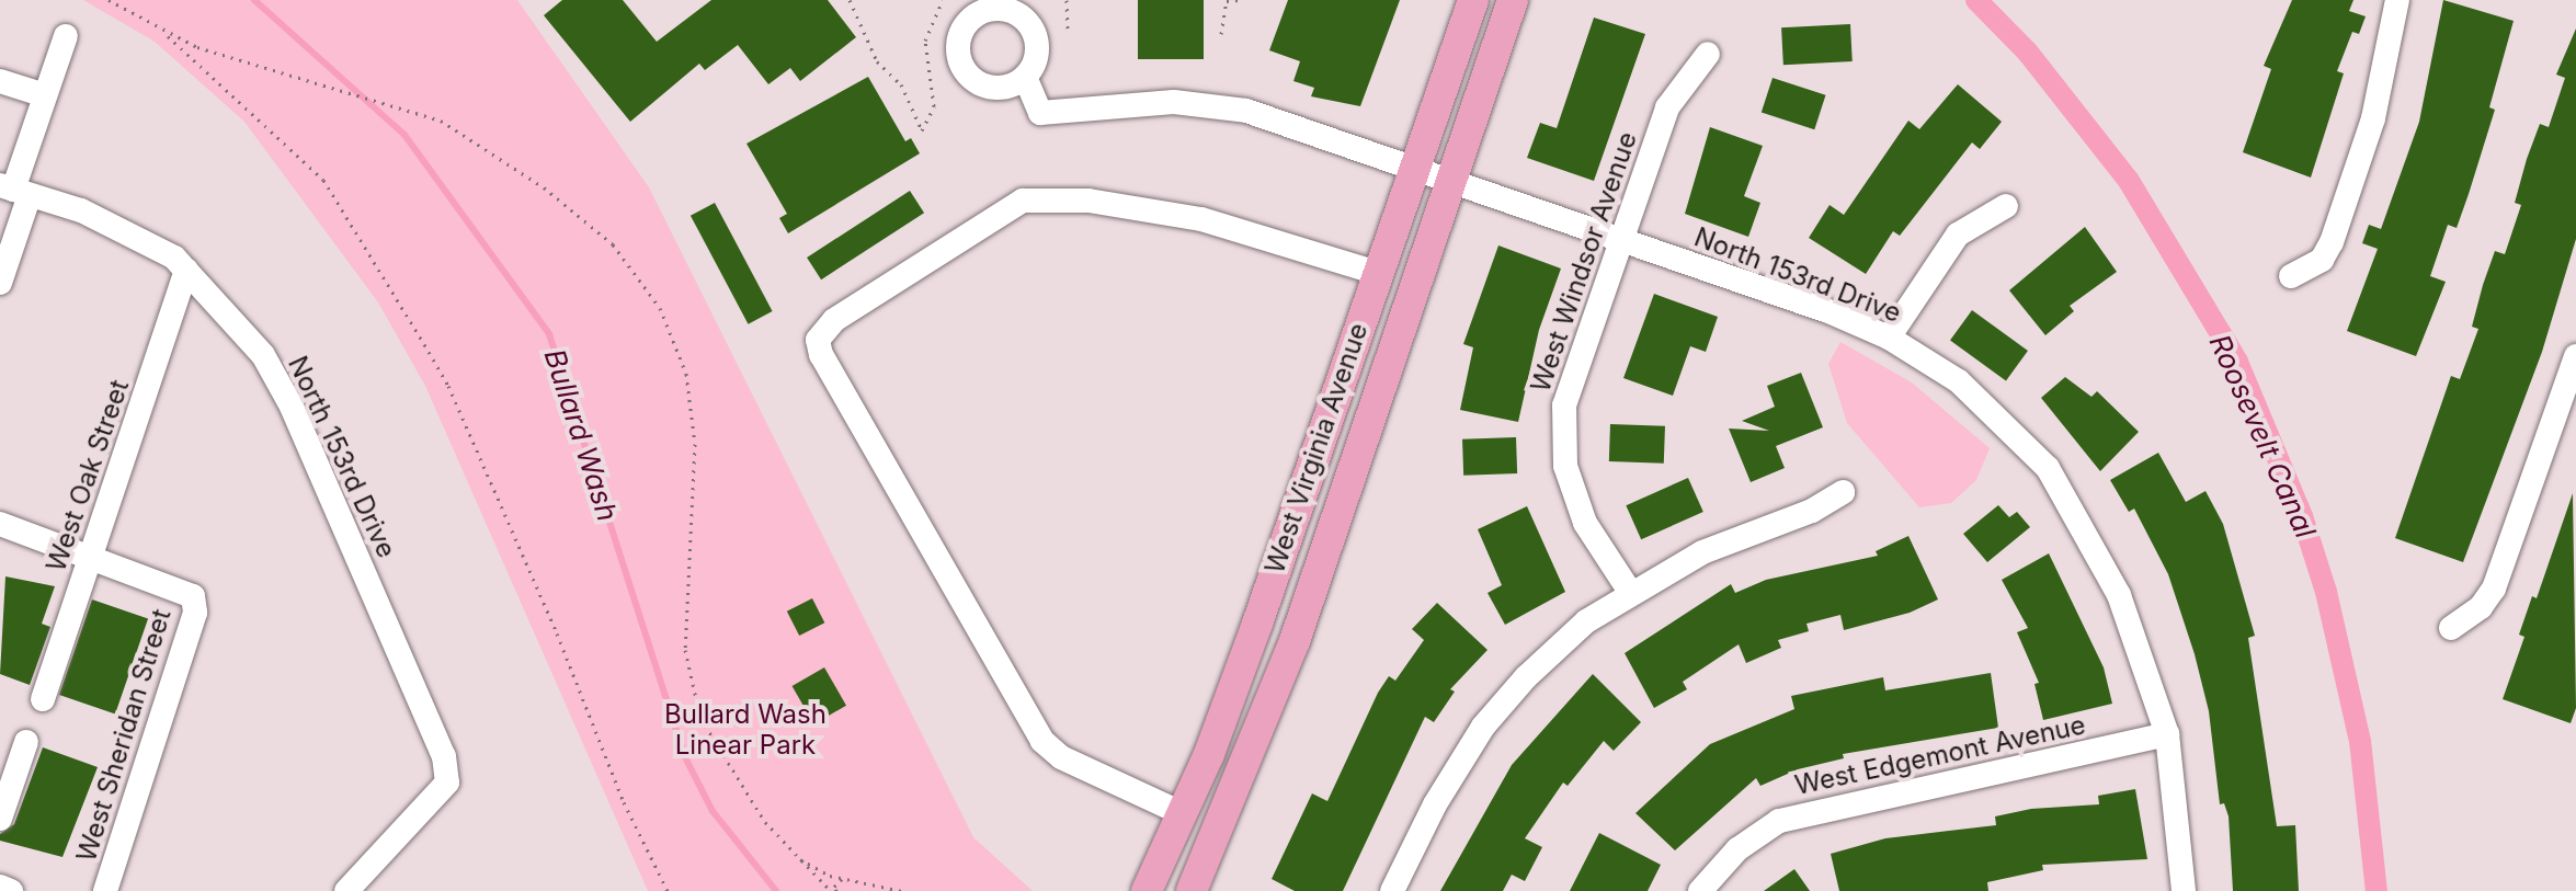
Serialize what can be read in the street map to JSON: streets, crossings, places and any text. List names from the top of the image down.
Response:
{
  "streets": {
    "main road": ["West Virginia Avenue"],
    "street": [
      "West Windsor Avenue",
      "North 153rd Drive",
      "West Oak Street",
      "West Sheridan Street",
      "West Edgemont Avenue"
    ]
  },
  "crossings": [
    ["West Windsor Avenue", "North 153rd Drive"],
    ["North 153rd Drive", "West Virginia Avenue"],
    ["North 153rd Drive", "West Oak Street"],
    ["North 153rd Drive", "West Edgemont Avenue"],
    ["West Oak Street", "West Sheridan Street"]
  ],
  "water": ["Bullard Wash", "Roosevelt Canal"],
  "parks": ["Bullard Wash Linear Park"]
}
